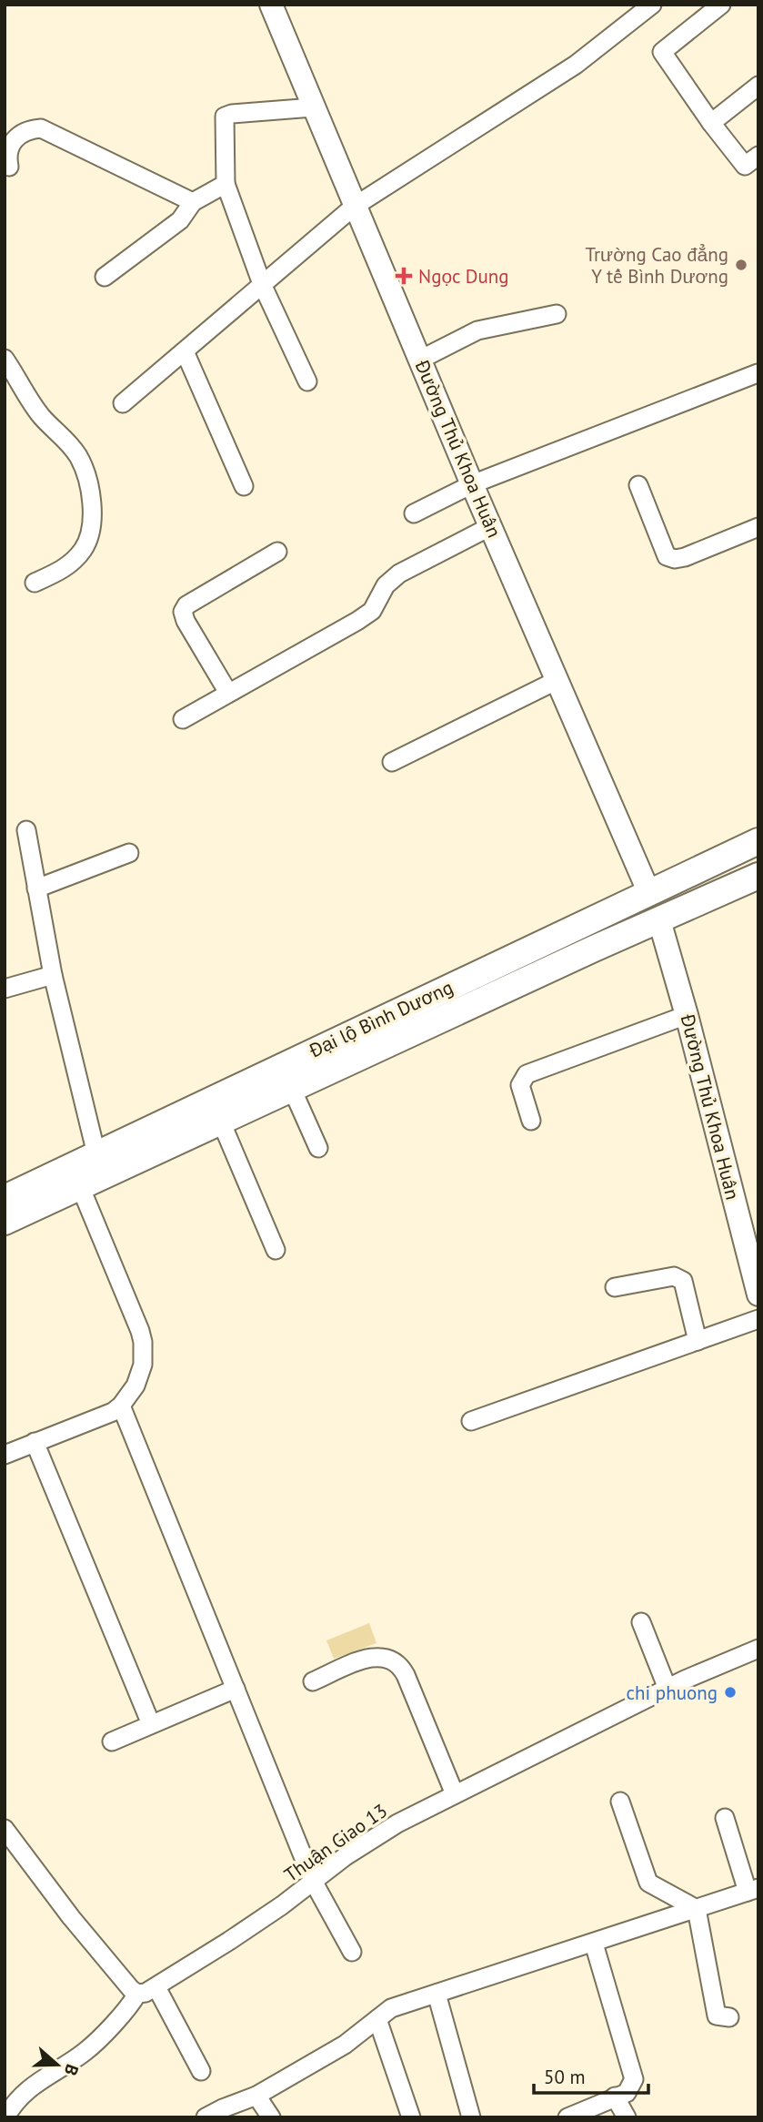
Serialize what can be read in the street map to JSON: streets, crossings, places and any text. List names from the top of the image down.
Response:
{
  "streets": {
    "highway": ["Đại lộ Bình Dương"],
    "main road": ["Đường Thủ Khoa Huân"],
    "street": ["Thuận Giao 13"]
  },
  "crossings": [
    ["Đường Thủ Khoa Huân", "Đại lộ Bình Dương"]
  ],
  "places": {
    "other": ["Trường Cao đẳng Y tế Bình Dương", "chi phuong"],
    "health": ["Ngọc Dung"]
  },
  "scale_bar": "50 m",
  "north": "right"
}
